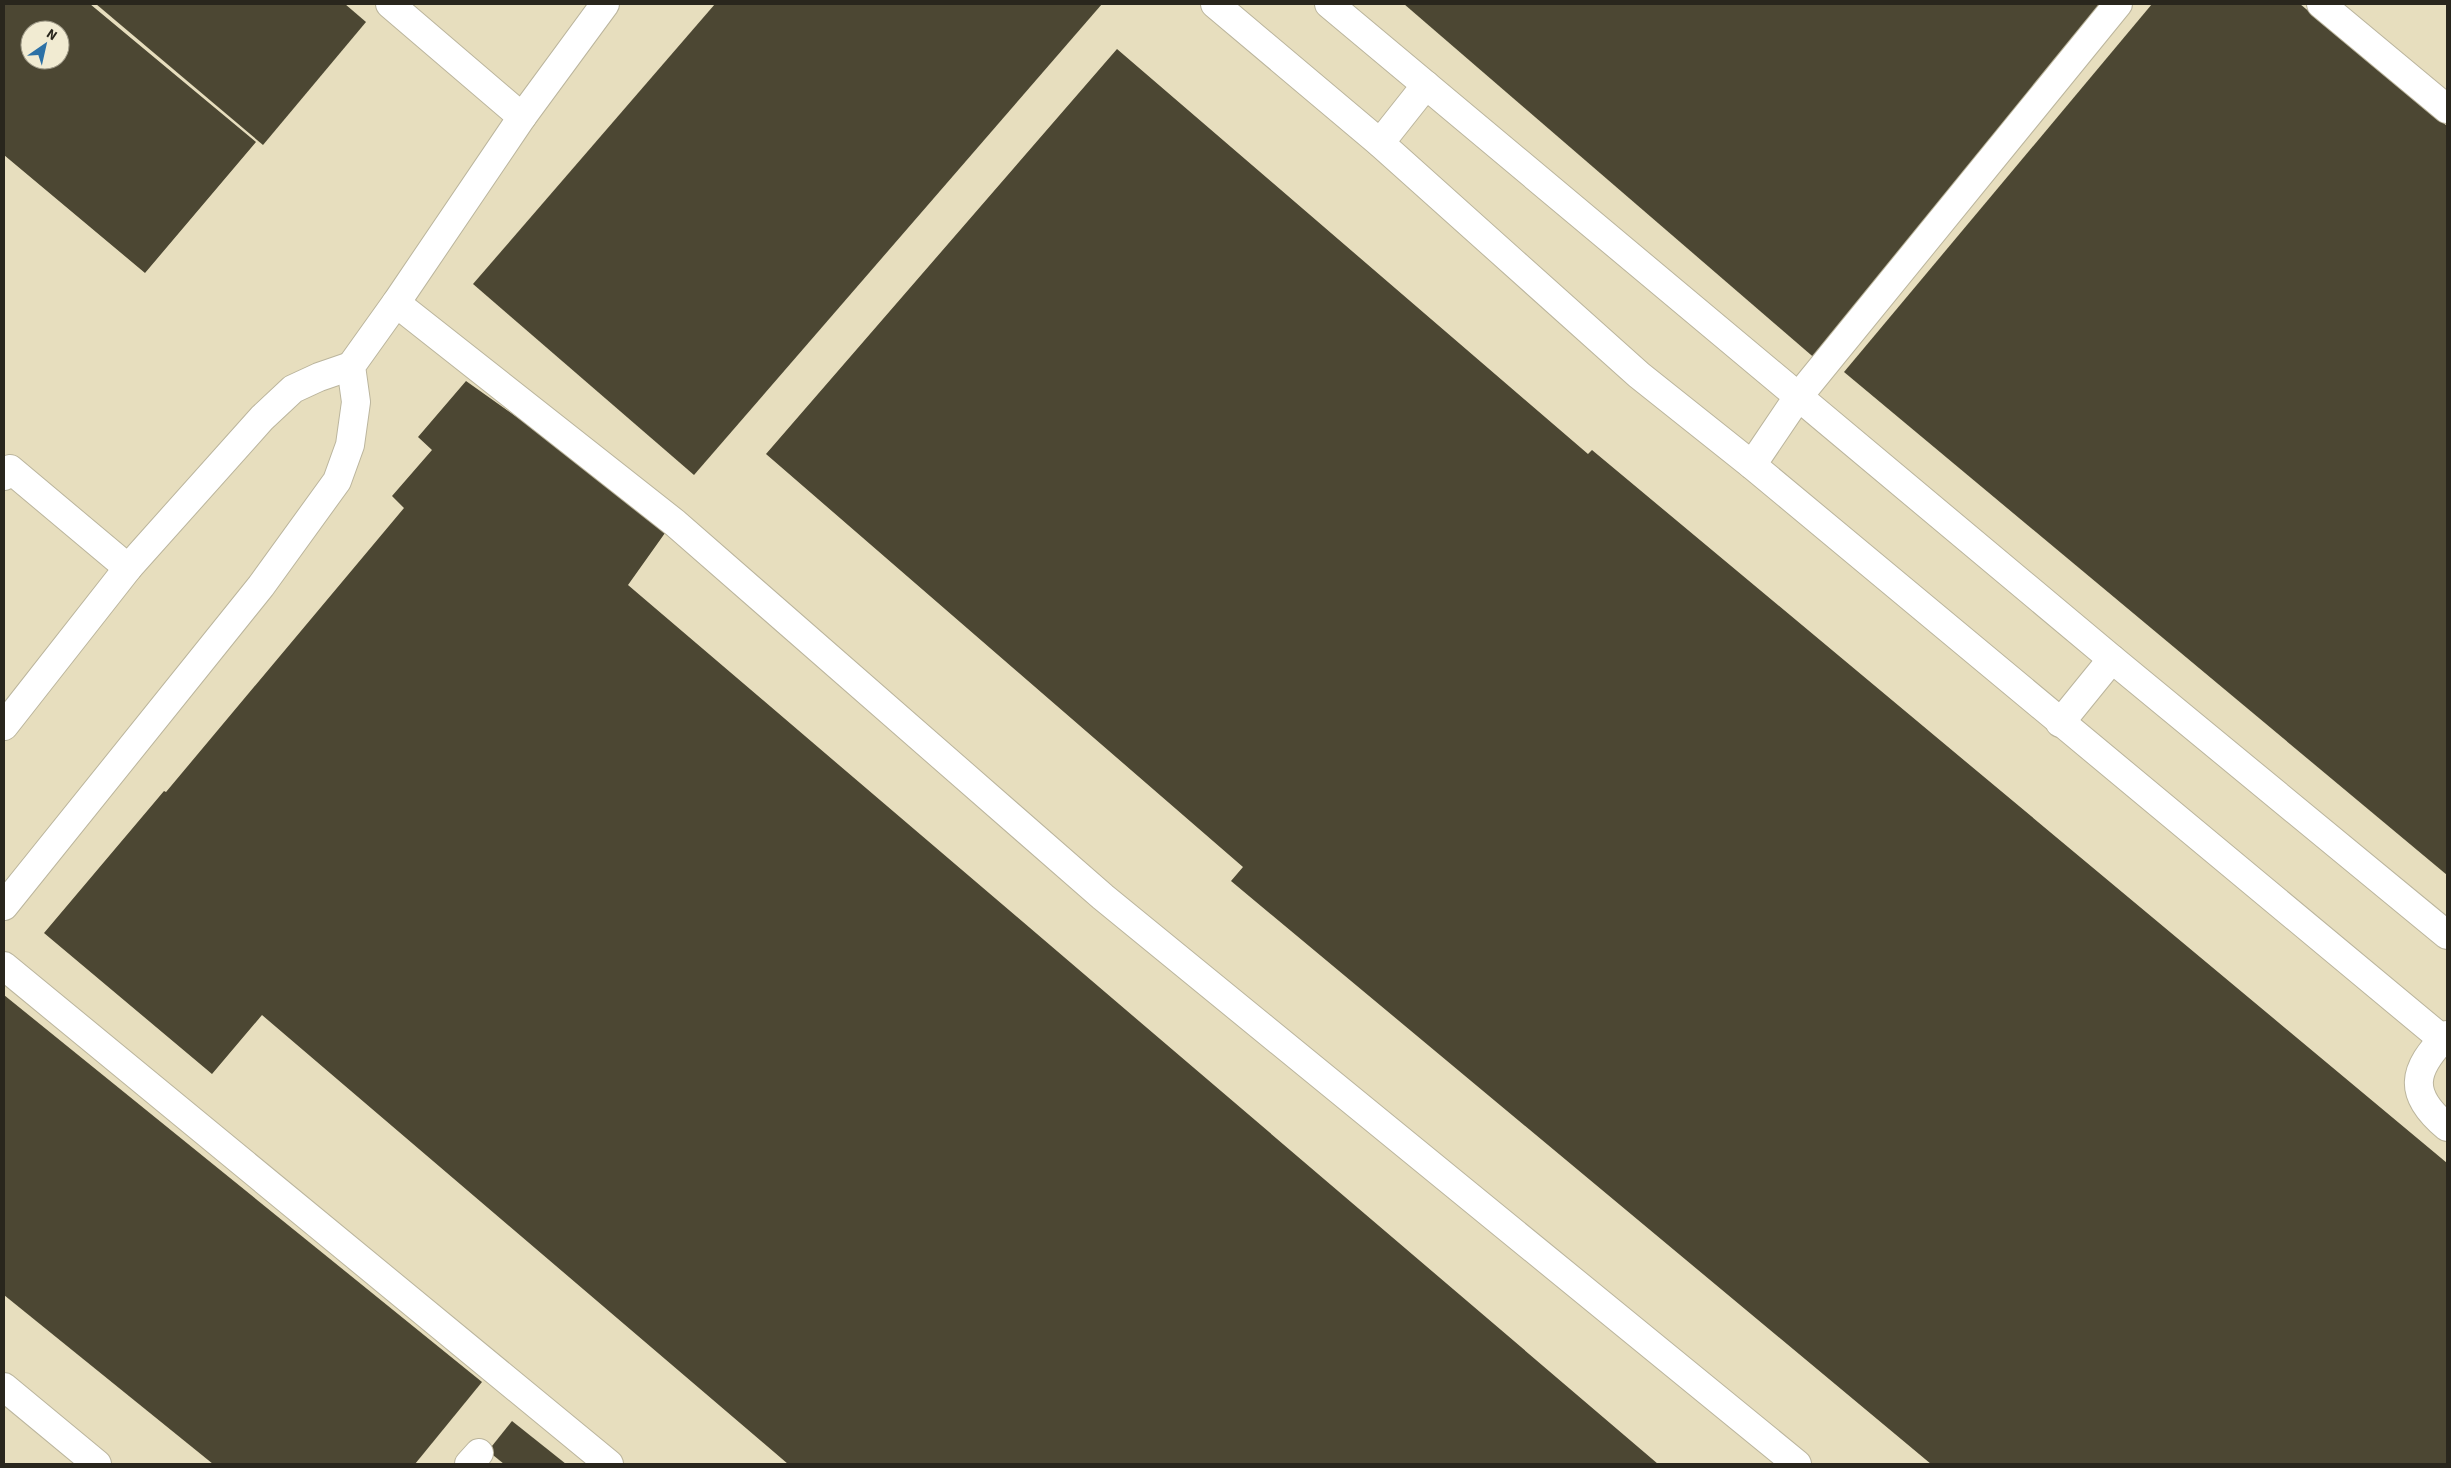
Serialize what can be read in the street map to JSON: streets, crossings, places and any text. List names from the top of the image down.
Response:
{
  "north": "top right"
}
